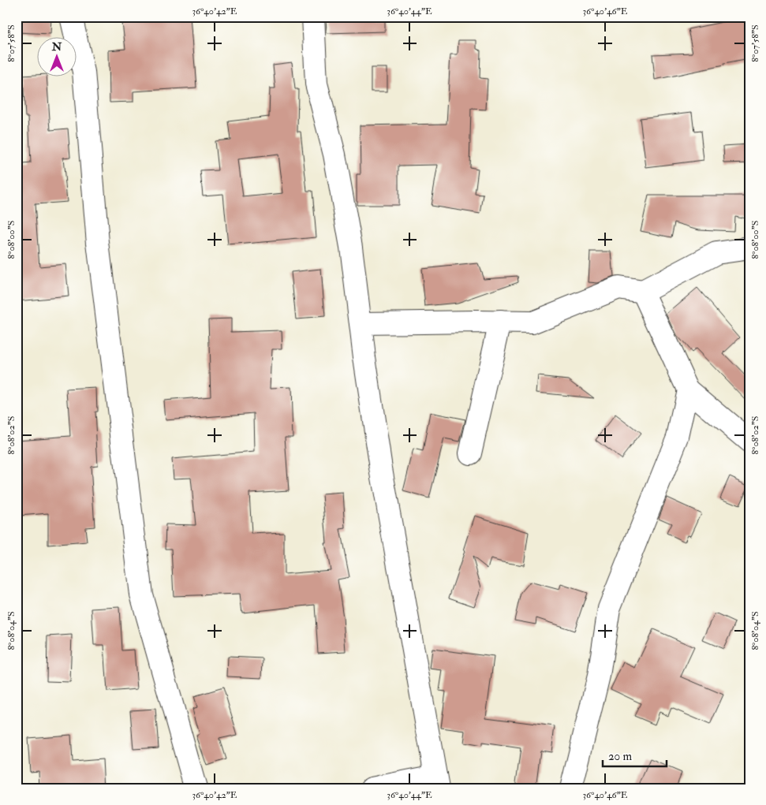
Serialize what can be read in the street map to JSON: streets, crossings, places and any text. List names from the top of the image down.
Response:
{
  "scale_bar": "20 m",
  "north": "top",
  "coordinates": [
    "36°40'42\"E",
    "36°40'44\"E",
    "36°40'46\"E",
    "8°07'58\"S",
    "8°08'00\"S",
    "8°08'02\"S",
    "8°08'04\"S"
  ]
}
